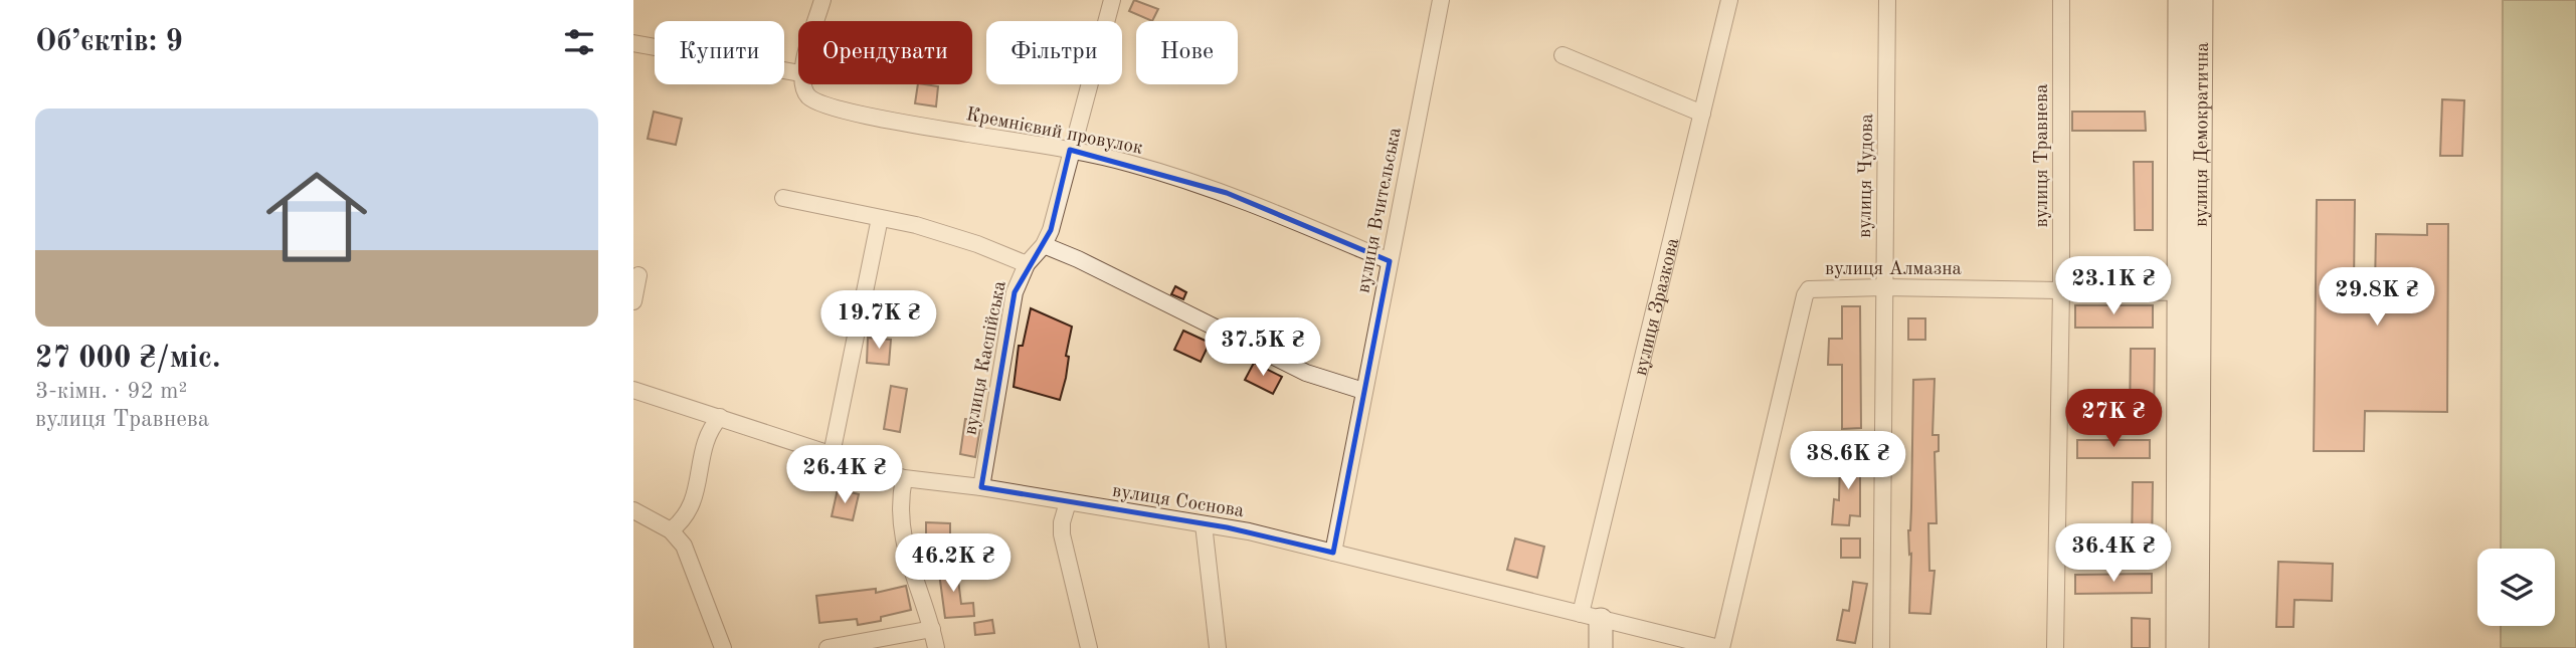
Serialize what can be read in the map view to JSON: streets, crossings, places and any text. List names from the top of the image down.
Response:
{
  "streets": {
    "street": [
      "Кремнієвий провулок",
      "вулиця Демократична",
      "вулиця Травнева",
      "вулиця Чудова",
      "вулиця Вчительська",
      "вулиця Алмазна",
      "вулиця Зразкова",
      "вулиця Каспійська",
      "вулиця Соснова"
    ]
  },
  "crossings": [
    ["Кремнієвий провулок", "вулиця Вчительська"],
    ["Кремнієвий провулок", "вулиця Каспійська"],
    ["вулиця Демократична", "вулиця Алмазна"],
    ["вулиця Травнева", "вулиця Алмазна"],
    ["вулиця Чудова", "вулиця Алмазна"],
    ["вулиця Вчительська", "вулиця Соснова"],
    ["вулиця Алмазна", "вулиця Соснова"],
    ["вулиця Зразкова", "вулиця Соснова"],
    ["вулиця Каспійська", "вулиця Соснова"]
  ],
  "page": {
    "heading": "Об’єктів: 9",
    "chip": [
      "Купити",
      "Орендувати",
      "Фільтри",
      "Нове"
    ],
    "list": [
      {
        "name": "27 000 ₴/міс.",
        "note": "3-кімн. · 92 m² · вулиця Травнева"
      }
    ],
    "price": [
      "23.1K ₴",
      "29.8K ₴",
      "19.7K ₴",
      "37.5K ₴",
      "27K ₴",
      "38.6K ₴",
      "26.4K ₴",
      "36.4K ₴",
      "46.2K ₴"
    ]
  }
}
